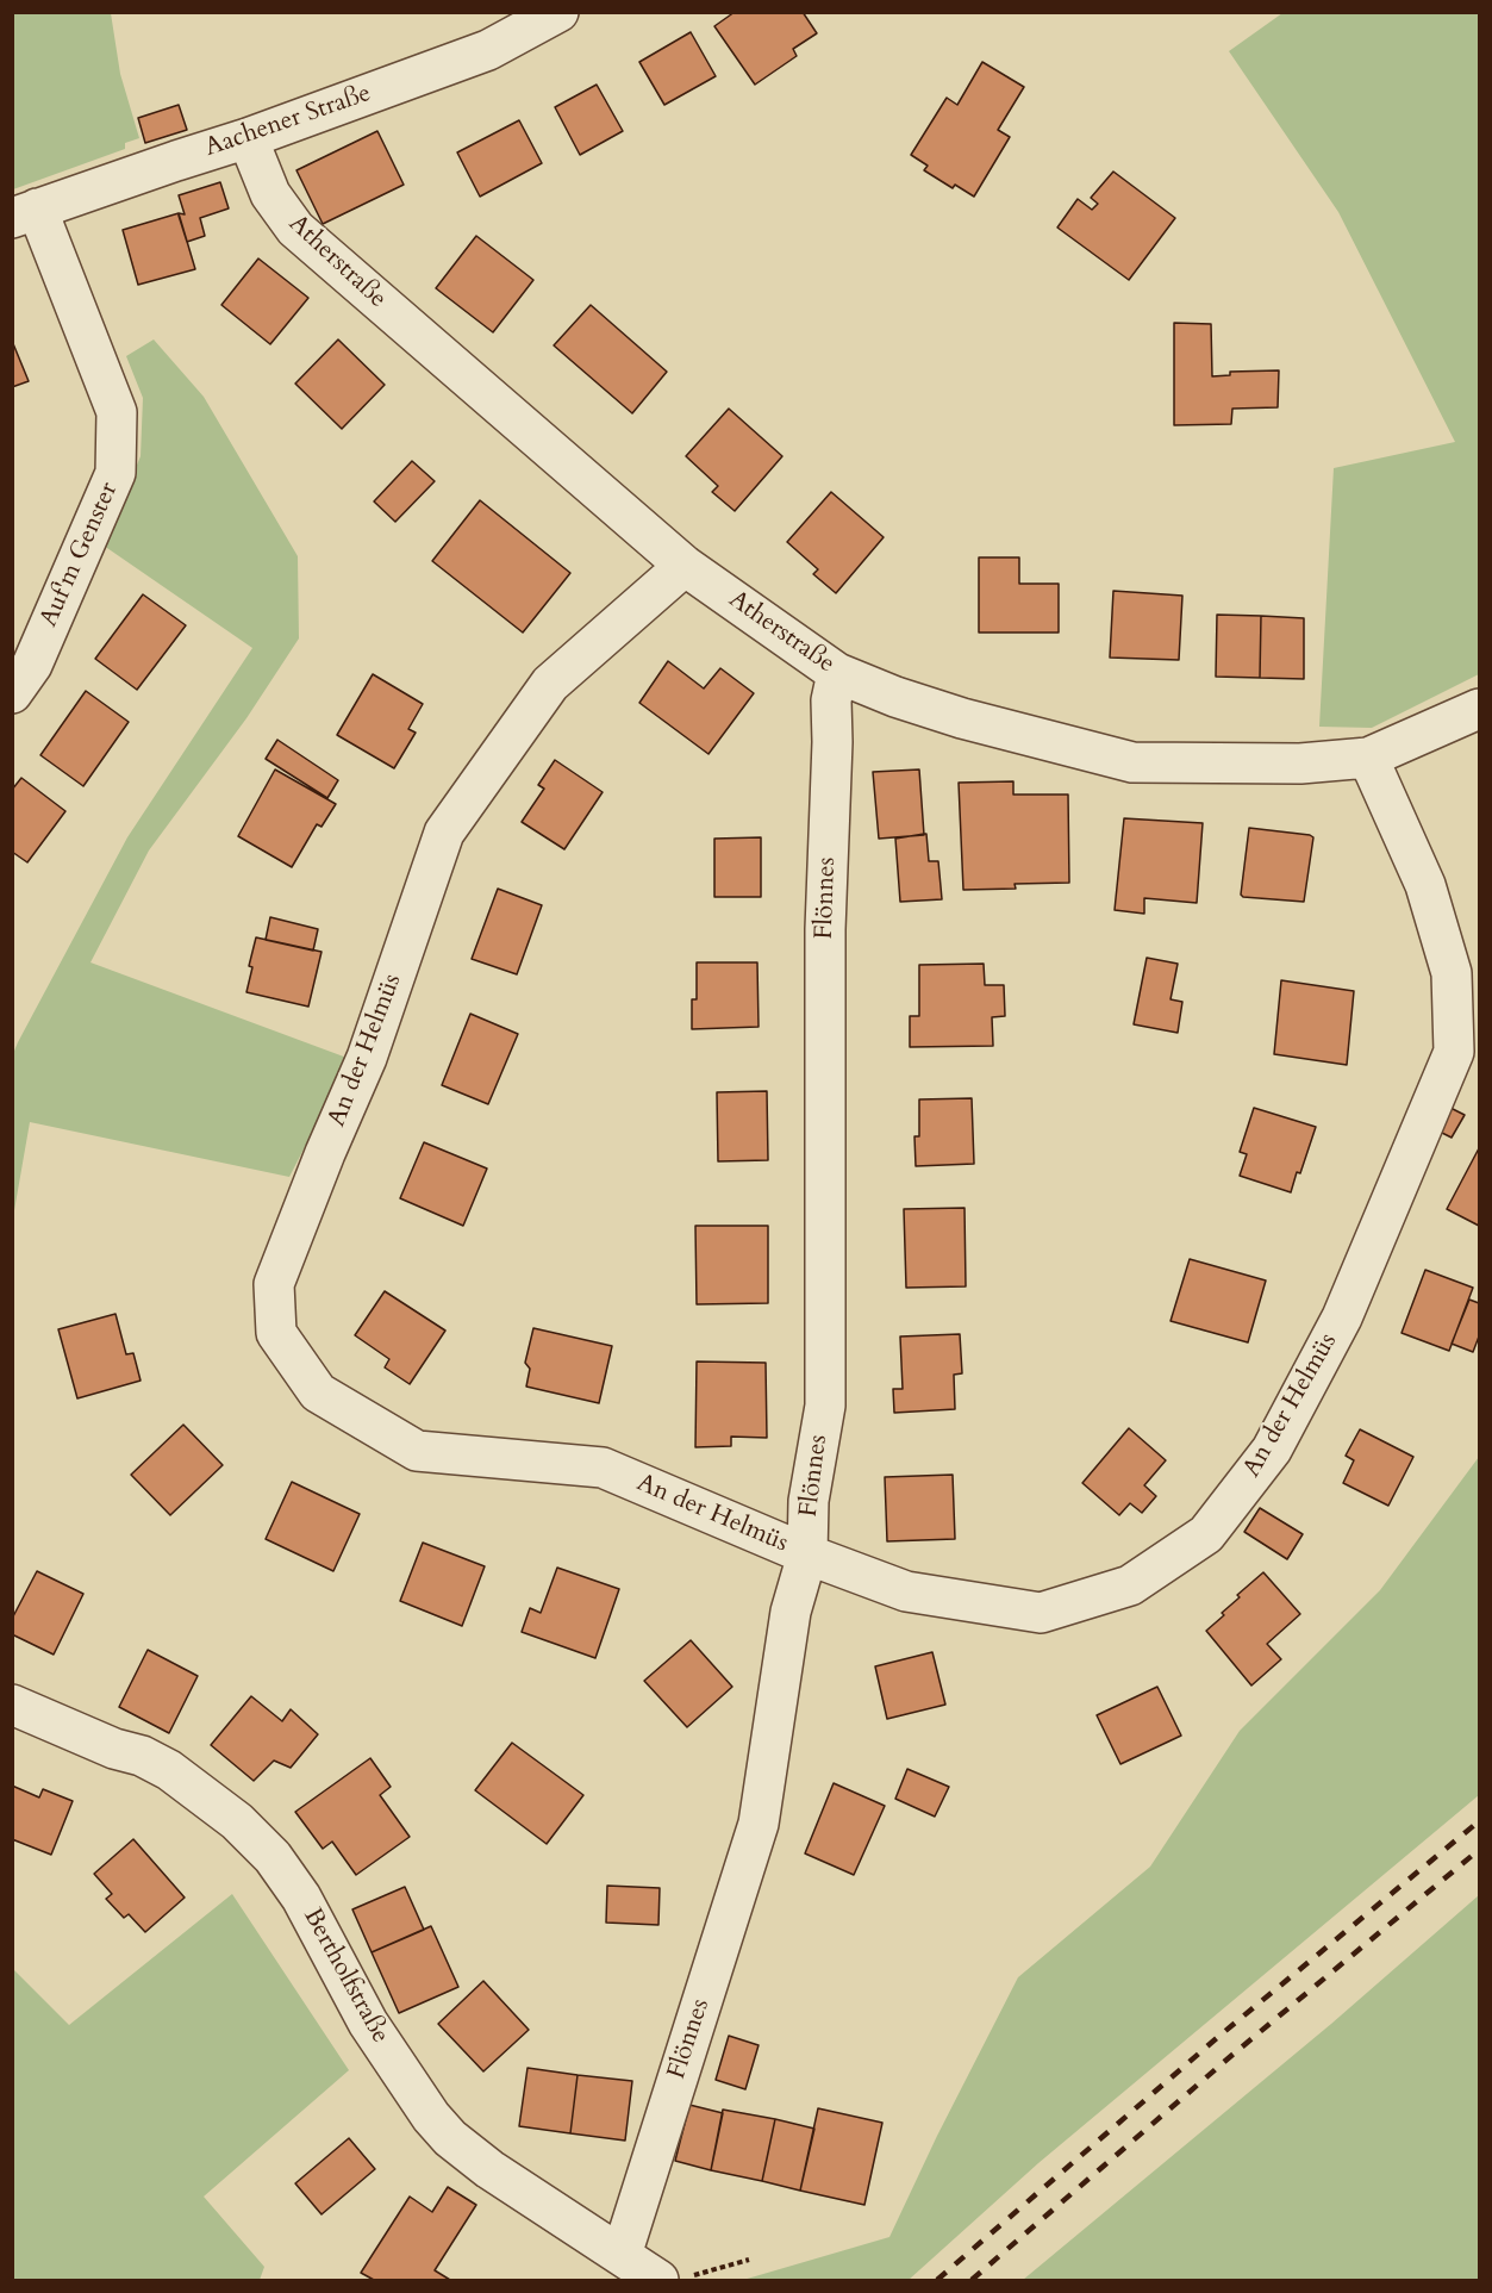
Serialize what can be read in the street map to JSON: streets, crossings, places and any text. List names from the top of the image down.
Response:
{
  "streets": {
    "street": [
      "Aachener Straße",
      "Atherstraße",
      "Auf'm Genster",
      "Flönnes",
      "An der Helmüs",
      "Bertholfstraße"
    ]
  },
  "crossings": [
    ["Aachener Straße", "Atherstraße"],
    ["Aachener Straße", "Auf'm Genster"],
    ["Atherstraße", "Flönnes"],
    ["Atherstraße", "An der Helmüs"],
    ["Flönnes", "An der Helmüs"],
    ["Flönnes", "Bertholfstraße"]
  ]
}
